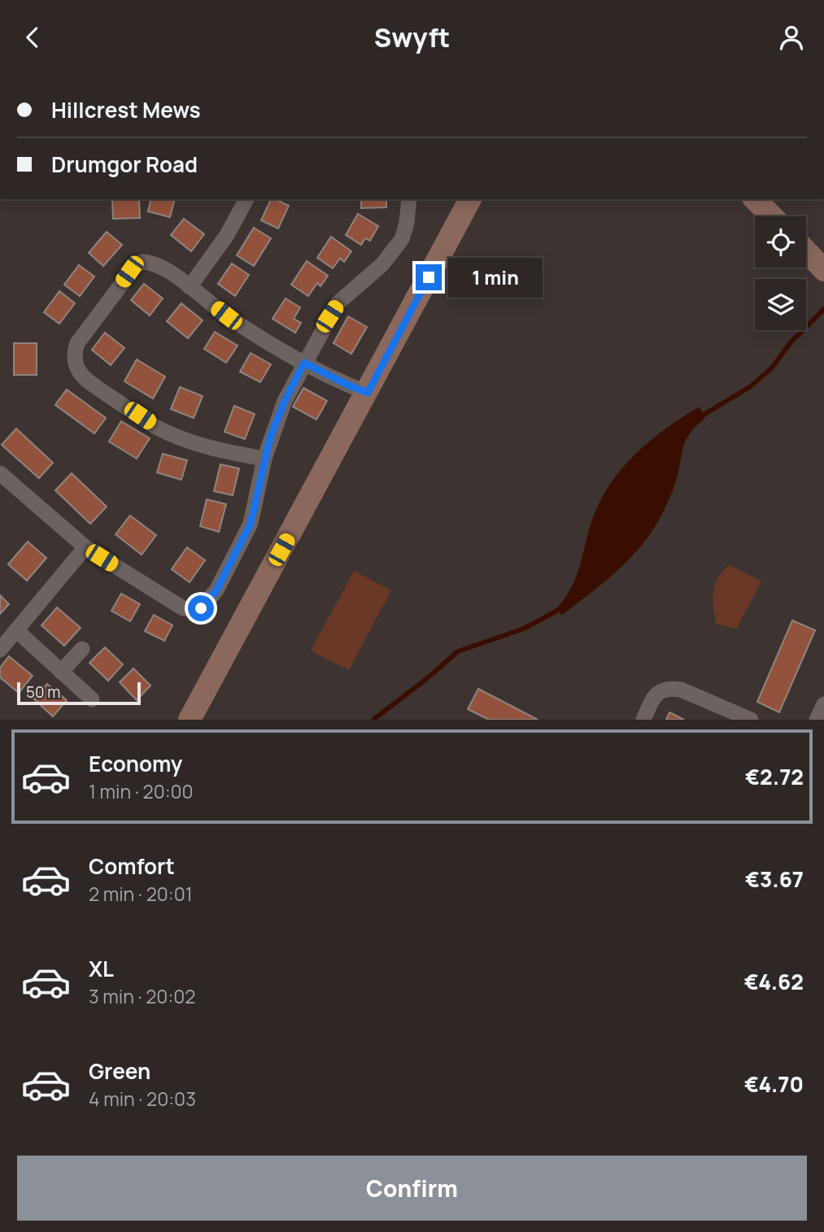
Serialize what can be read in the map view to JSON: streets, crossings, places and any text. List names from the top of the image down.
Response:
{
  "scale_bar": "50 m",
  "page": {
    "header": "Swyft",
    "banner": ["Hillcrest Mews", "Drumgor Road"],
    "bubble": "1 min",
    "scale": "50 m",
    "list": [
      {
        "name": "Economy",
        "note": "1 min · 20:00",
        "value": "€2.72"
      },
      {
        "name": "Comfort",
        "note": "2 min · 20:01",
        "value": "€3.67"
      },
      {
        "name": "XL",
        "note": "3 min · 20:02",
        "value": "€4.62"
      },
      {
        "name": "Green",
        "note": "4 min · 20:03",
        "value": "€4.70"
      }
    ],
    "buttons": "Confirm"
  }
}
